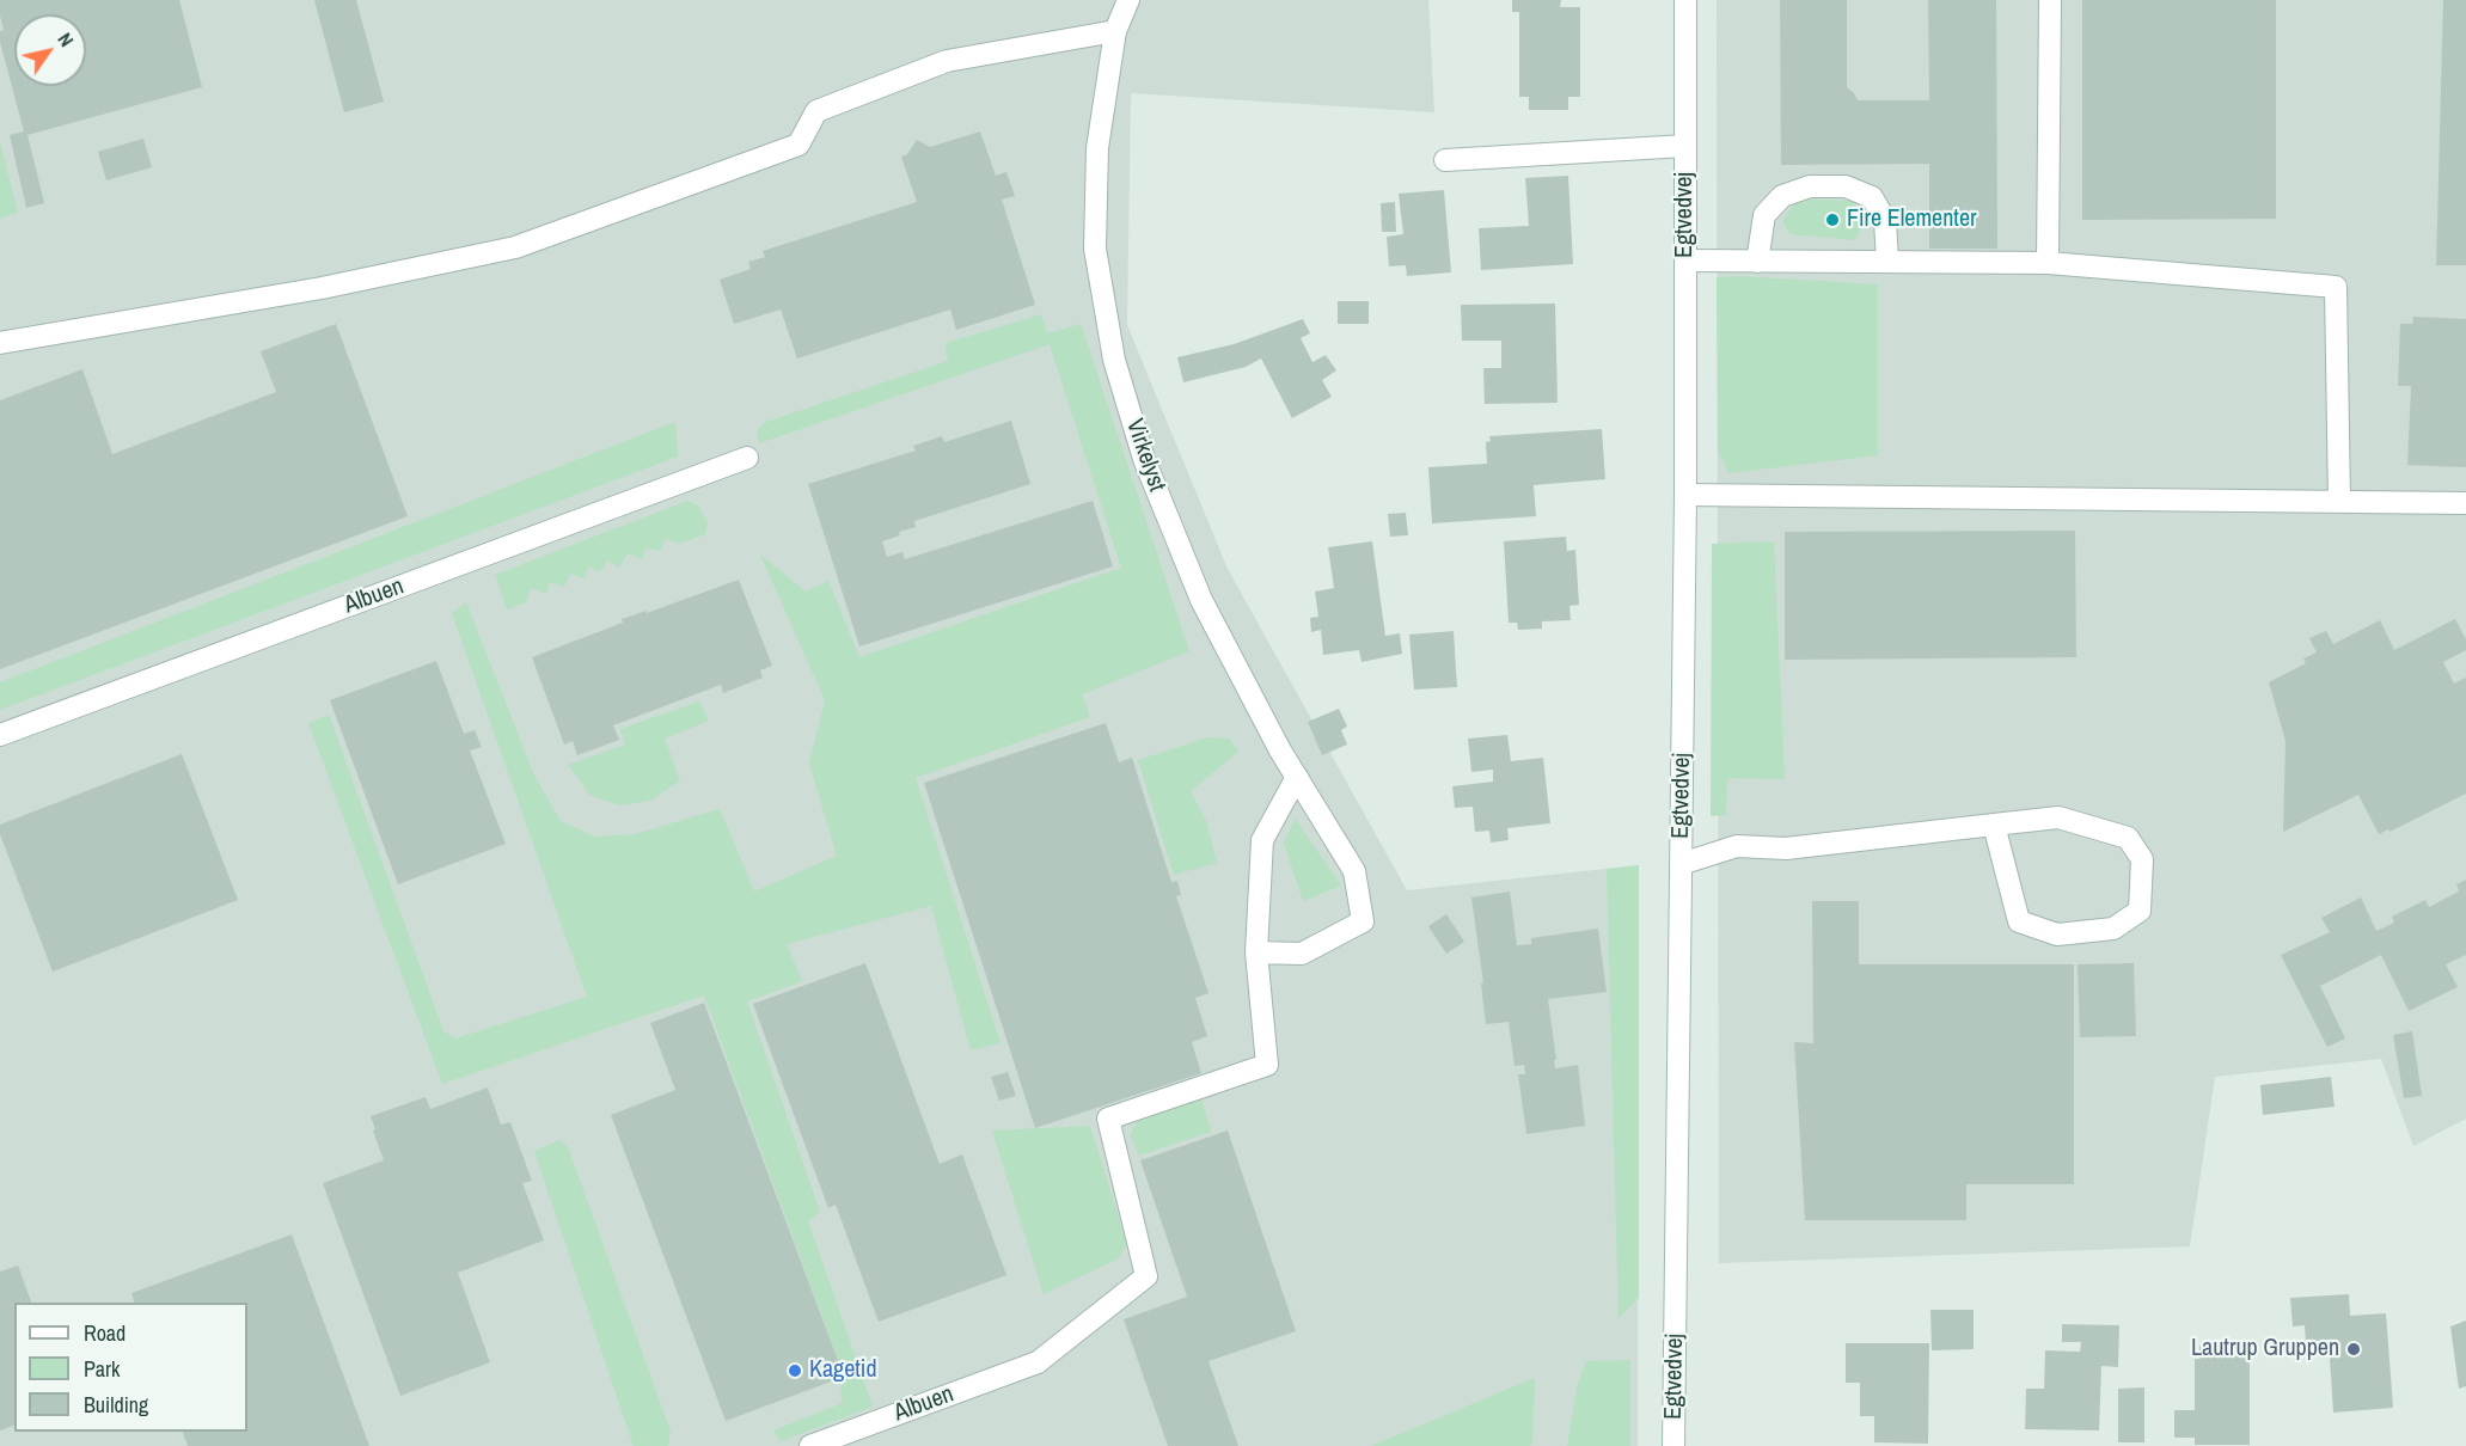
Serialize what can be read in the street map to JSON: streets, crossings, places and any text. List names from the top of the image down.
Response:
{
  "streets": {
    "street": ["Egtvedvej", "Virkelyst", "Albuen"]
  },
  "crossings": [
    ["Virkelyst", "Albuen"]
  ],
  "places": ["Fire Elementer", "Lautrup Gruppen", "Kagetid"],
  "legend": ["Road", "Park", "Building"],
  "north": "top right"
}
